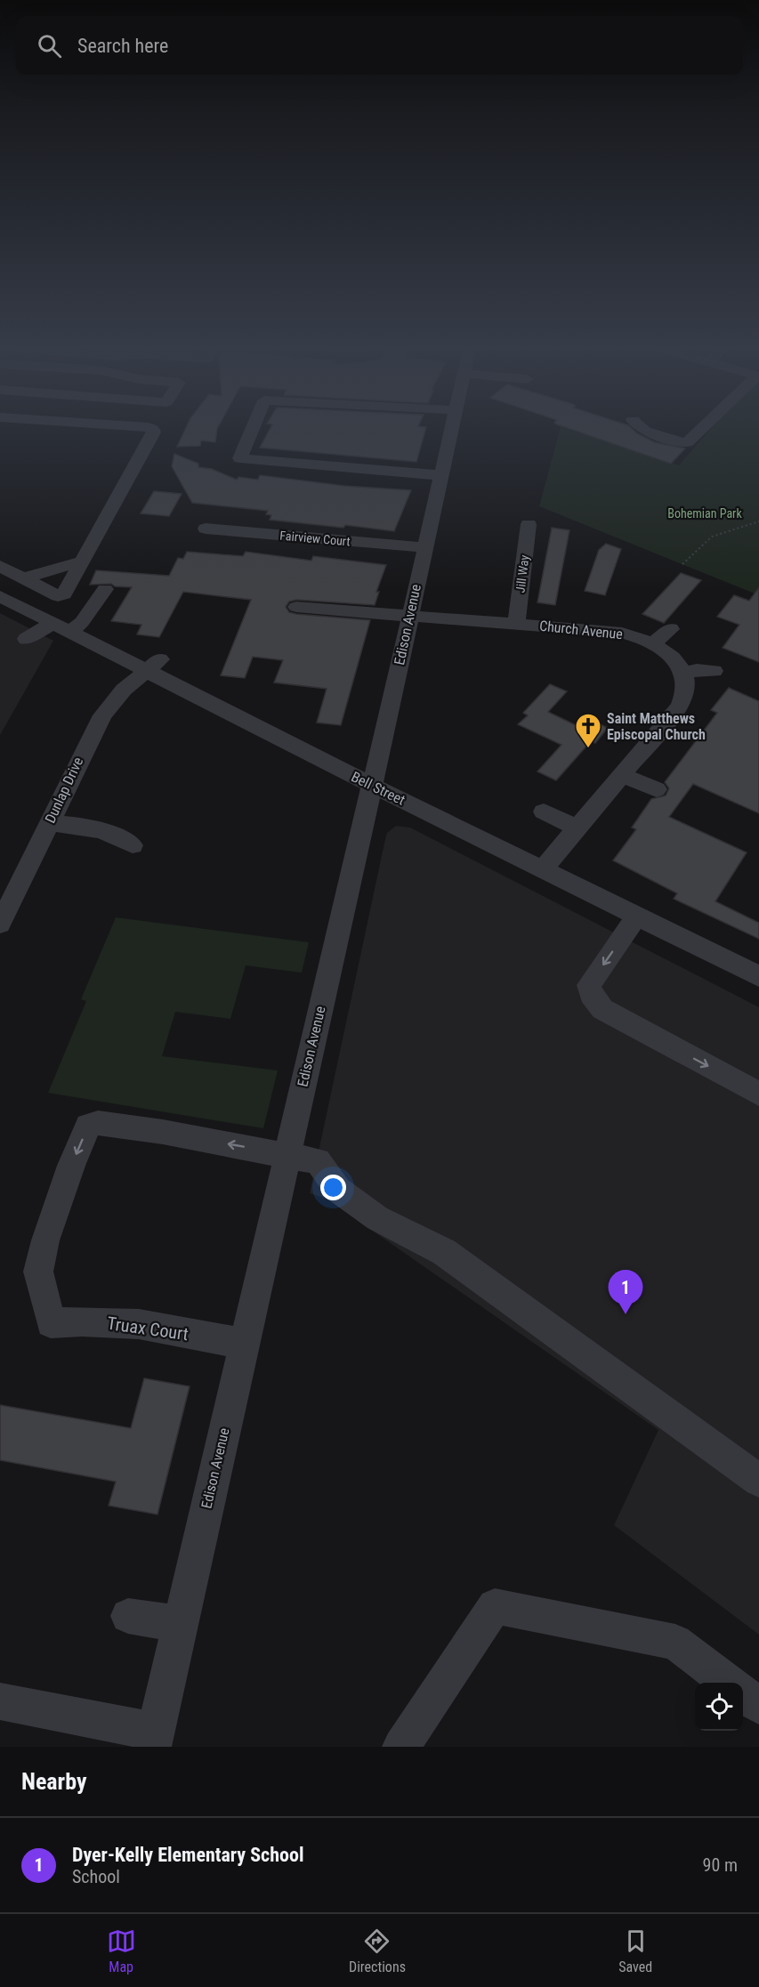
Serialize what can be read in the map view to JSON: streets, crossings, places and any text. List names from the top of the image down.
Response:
{
  "streets": {
    "street": [
      "Fairview Court",
      "Jill Way",
      "Edison Avenue",
      "Church Avenue",
      "Bell Street",
      "Dunlap Drive",
      "Truax Court"
    ]
  },
  "crossings": [
    ["Fairview Court", "Edison Avenue"],
    ["Jill Way", "Church Avenue"],
    ["Edison Avenue", "Church Avenue"],
    ["Edison Avenue", "Bell Street"],
    ["Edison Avenue", "Truax Court"],
    ["Bell Street", "Dunlap Drive"]
  ],
  "parks": ["Bohemian Park"],
  "places": {
    "church": ["Saint Matthews Episcopal Church"]
  },
  "page": {
    "search": "Search here",
    "pins": "1",
    "heading": "Nearby",
    "list": [
      {
        "mark": "1",
        "name": "Dyer-Kelly Elementary School",
        "note": "School",
        "value": "90 m"
      }
    ],
    "nav": ["Map", "Directions", "Saved"]
  }
}
